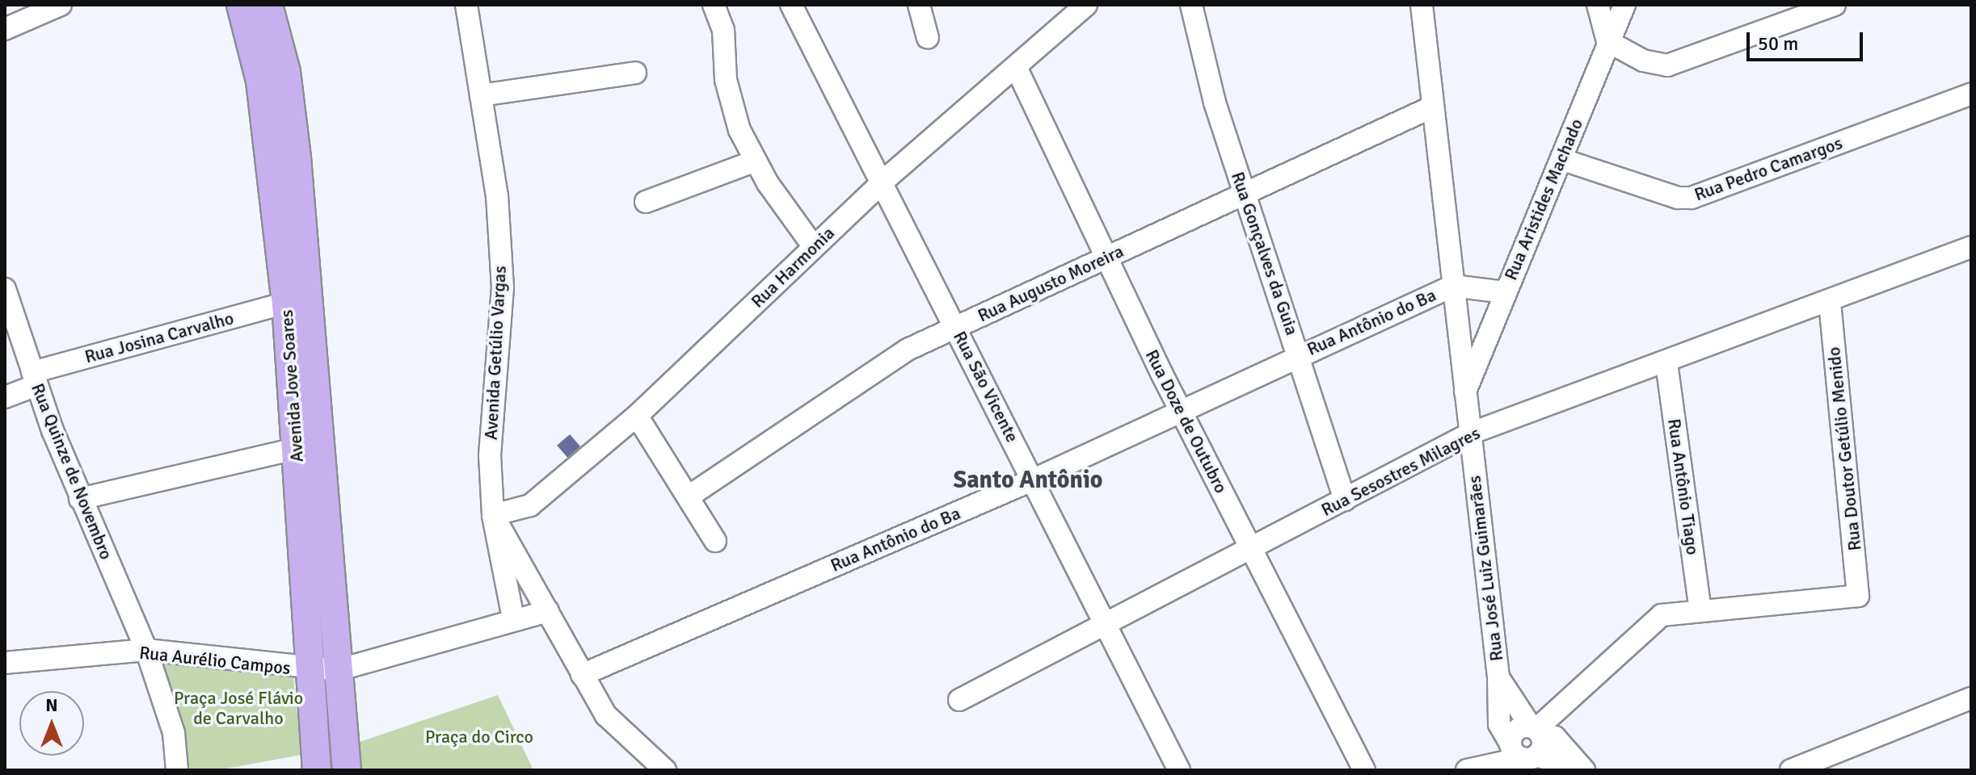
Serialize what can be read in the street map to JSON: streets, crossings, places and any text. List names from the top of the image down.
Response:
{
  "streets": {
    "main road": ["Avenida Jove Soares"],
    "street": [
      "Rua Pedro Camargos",
      "Rua Aristides Machado",
      "Rua Gonçalves da Guia",
      "Rua Harmonia",
      "Rua Augusto Moreira",
      "Rua Antônio do Ba",
      "Rua Josina Carvalho",
      "Avenida Getúlio Vargas",
      "Rua São Vicente",
      "Rua Doze de Outubro",
      "Rua Doutor Getúlio Menido",
      "Rua Quinze de Novembro",
      "Rua Sesostres Milagres",
      "Rua Antônio Tiago",
      "Rua José Luiz Guimarães",
      "Rua Aurélio Campos"
    ]
  },
  "crossings": [
    ["Rua Pedro Camargos", "Rua Aristides Machado"],
    ["Rua Aristides Machado", "Rua José Luiz Guimarães"],
    ["Rua Gonçalves da Guia", "Rua Augusto Moreira"],
    ["Rua Gonçalves da Guia", "Rua Antônio do Ba"],
    ["Rua Gonçalves da Guia", "Rua Sesostres Milagres"],
    ["Rua Harmonia", "Avenida Getúlio Vargas"],
    ["Rua Harmonia", "Rua São Vicente"],
    ["Rua Harmonia", "Rua Doze de Outubro"],
    ["Rua Augusto Moreira", "Rua São Vicente"],
    ["Rua Augusto Moreira", "Rua Doze de Outubro"],
    ["Rua Augusto Moreira", "Rua José Luiz Guimarães"],
    ["Rua Antônio do Ba", "Avenida Getúlio Vargas"],
    ["Rua Antônio do Ba", "Rua São Vicente"],
    ["Rua Antônio do Ba", "Rua Doze de Outubro"],
    ["Rua Antônio do Ba", "Rua José Luiz Guimarães"],
    ["Rua Josina Carvalho", "Avenida Jove Soares"],
    ["Rua Josina Carvalho", "Rua Quinze de Novembro"],
    ["Avenida Jove Soares", "Rua Aurélio Campos"],
    ["Rua São Vicente", "Rua Sesostres Milagres"],
    ["Rua Doze de Outubro", "Rua Sesostres Milagres"],
    ["Rua Doutor Getúlio Menido", "Rua Sesostres Milagres"],
    ["Rua Doutor Getúlio Menido", "Rua Antônio Tiago"],
    ["Rua Quinze de Novembro", "Rua Aurélio Campos"],
    ["Rua Sesostres Milagres", "Rua Antônio Tiago"],
    ["Rua Sesostres Milagres", "Rua José Luiz Guimarães"]
  ],
  "districts": ["Santo Antônio"],
  "parks": ["Praça José Flávio de Carvalho", "Praça do Circo"],
  "scale_bar": "50 m",
  "north": "top"
}
